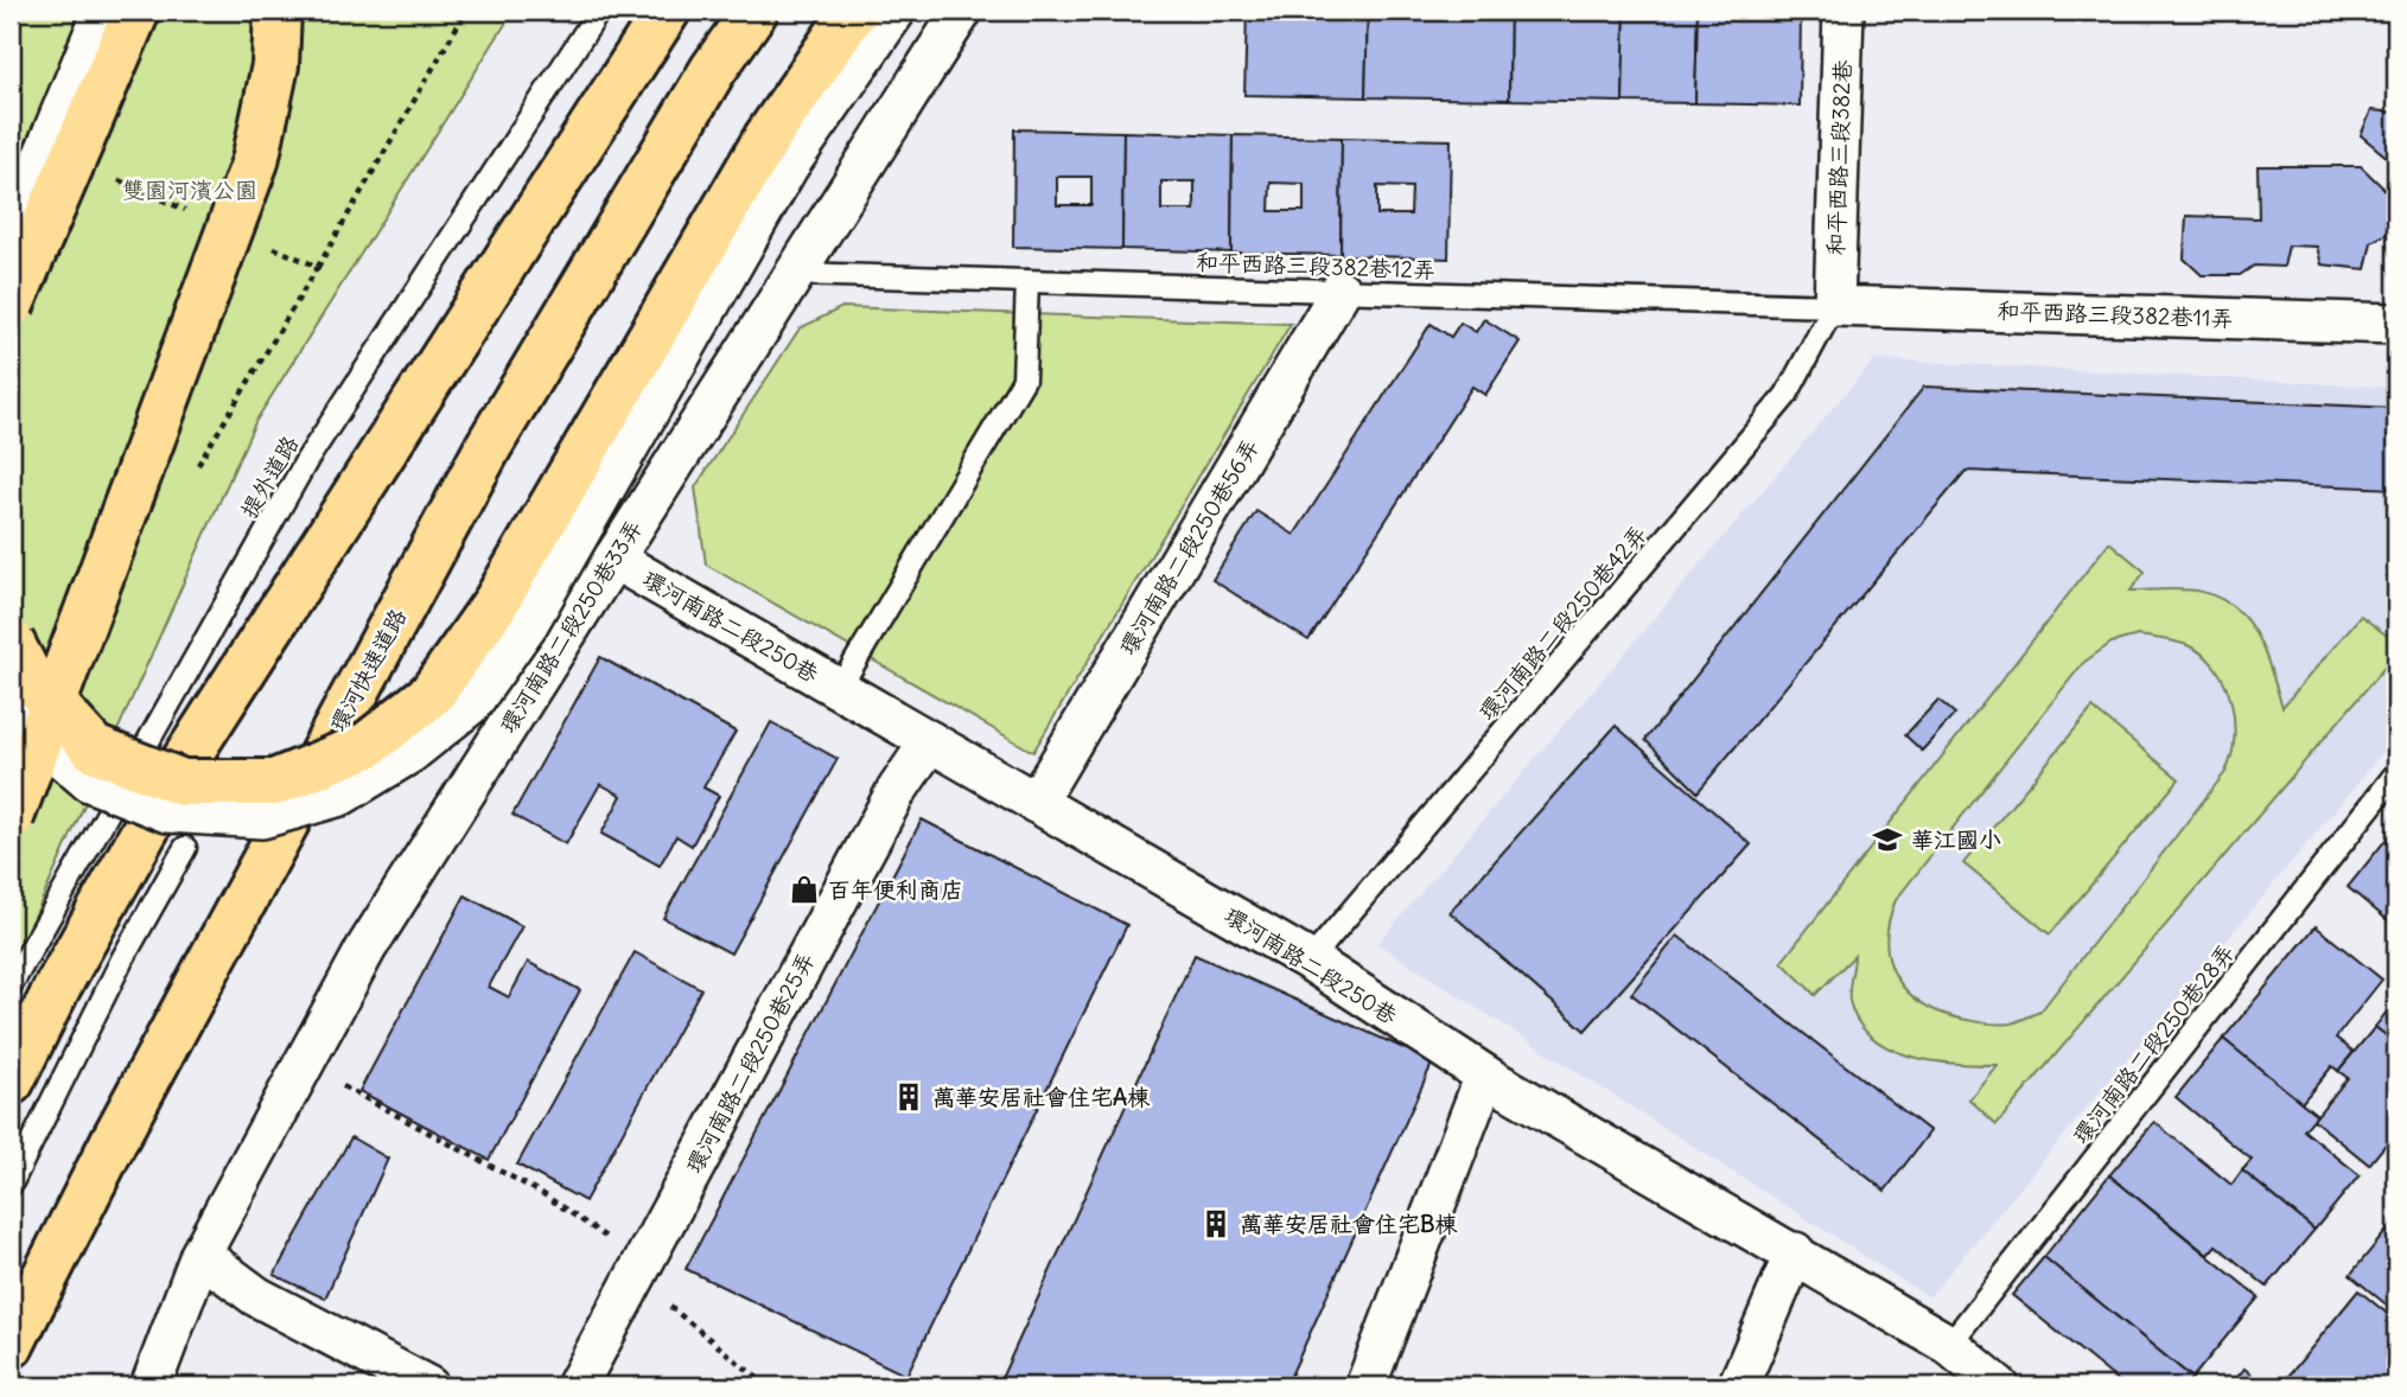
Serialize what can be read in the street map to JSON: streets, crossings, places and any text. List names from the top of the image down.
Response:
{
  "streets": {
    "highway": ["環河快速道路"],
    "street": [
      "和平西路三段382巷",
      "和平西路三段382巷11弄",
      "環河南路二段250巷56弄",
      "環河南路二段250巷33弄",
      "環河南路二段250巷",
      "環河南路二段250巷25弄"
    ],
    "lane": [
      "和平西路三段382巷12弄",
      "提外道路",
      "環河南路二段250巷42弄",
      "環河南路二段250巷28弄"
    ]
  },
  "crossings": [
    ["和平西路三段382巷", "和平西路三段382巷12弄"],
    ["和平西路三段382巷", "和平西路三段382巷11弄"],
    ["和平西路三段382巷", "環河南路二段250巷42弄"],
    ["和平西路三段382巷12弄", "和平西路三段382巷11弄"],
    ["和平西路三段382巷12弄", "環河南路二段250巷56弄"],
    ["和平西路三段382巷12弄", "環河南路二段250巷42弄"],
    ["和平西路三段382巷12弄", "環河南路二段250巷33弄"],
    ["和平西路三段382巷11弄", "環河南路二段250巷42弄"],
    ["環河南路二段250巷56弄", "環河南路二段250巷"],
    ["環河南路二段250巷42弄", "環河南路二段250巷"],
    ["環河南路二段250巷33弄", "環河南路二段250巷"],
    ["環河南路二段250巷", "環河南路二段250巷28弄"],
    ["環河南路二段250巷", "環河南路二段250巷25弄"]
  ],
  "parks": ["雙園河濱公園"],
  "places": {
    "school or university": ["華江國小"],
    "shop": ["百年便利商店"],
    "building": ["萬華安居社會住宅A棟", "萬華安居社會住宅B棟"]
  }
}
